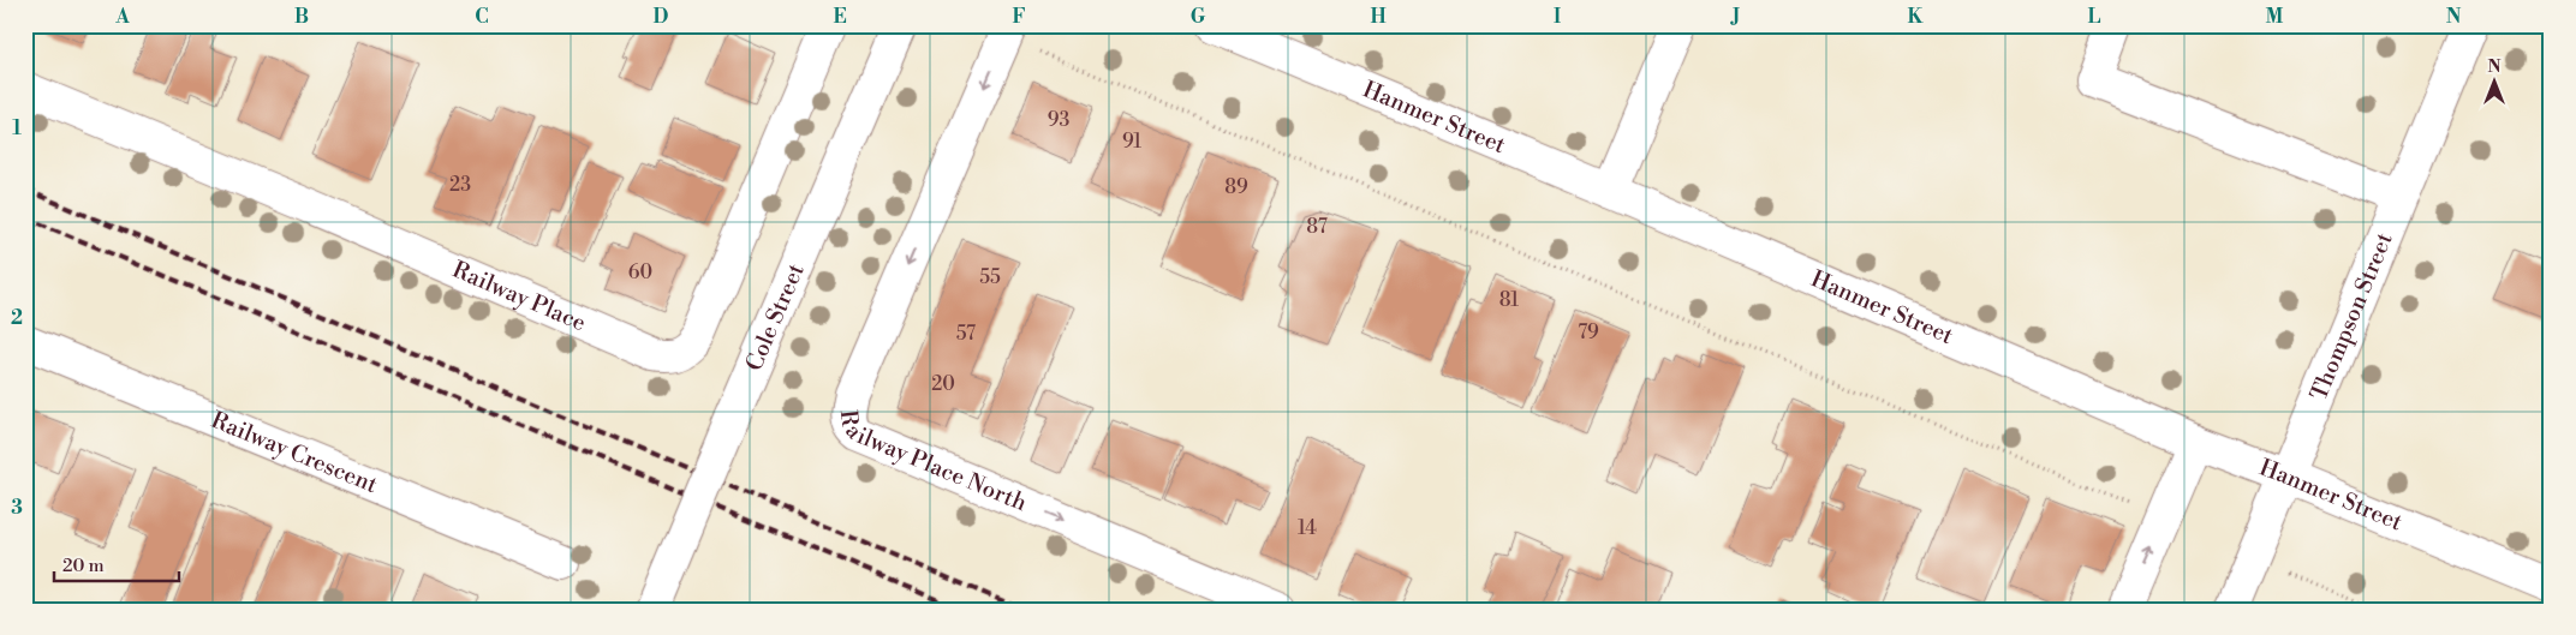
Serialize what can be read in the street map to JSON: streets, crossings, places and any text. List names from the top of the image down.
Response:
{
  "streets": {
    "street": [
      "Hanmer Street",
      "Railway Place",
      "Cole Street",
      "Thompson Street",
      "Railway Crescent",
      "Railway Place North"
    ]
  },
  "crossings": [
    ["Hanmer Street", "Thompson Street"]
  ],
  "house_numbers": [
    "93",
    "91",
    "23",
    "89",
    "87",
    "60",
    "55",
    "81",
    "79",
    "57",
    "20",
    "14"
  ],
  "scale_bar": "20 m",
  "north": "top",
  "grid": {
    "columns": [
      "A",
      "B",
      "C",
      "D",
      "E",
      "F",
      "G",
      "H",
      "I",
      "J",
      "K",
      "L",
      "M",
      "N"
    ],
    "rows": ["1", "2", "3"]
  }
}
